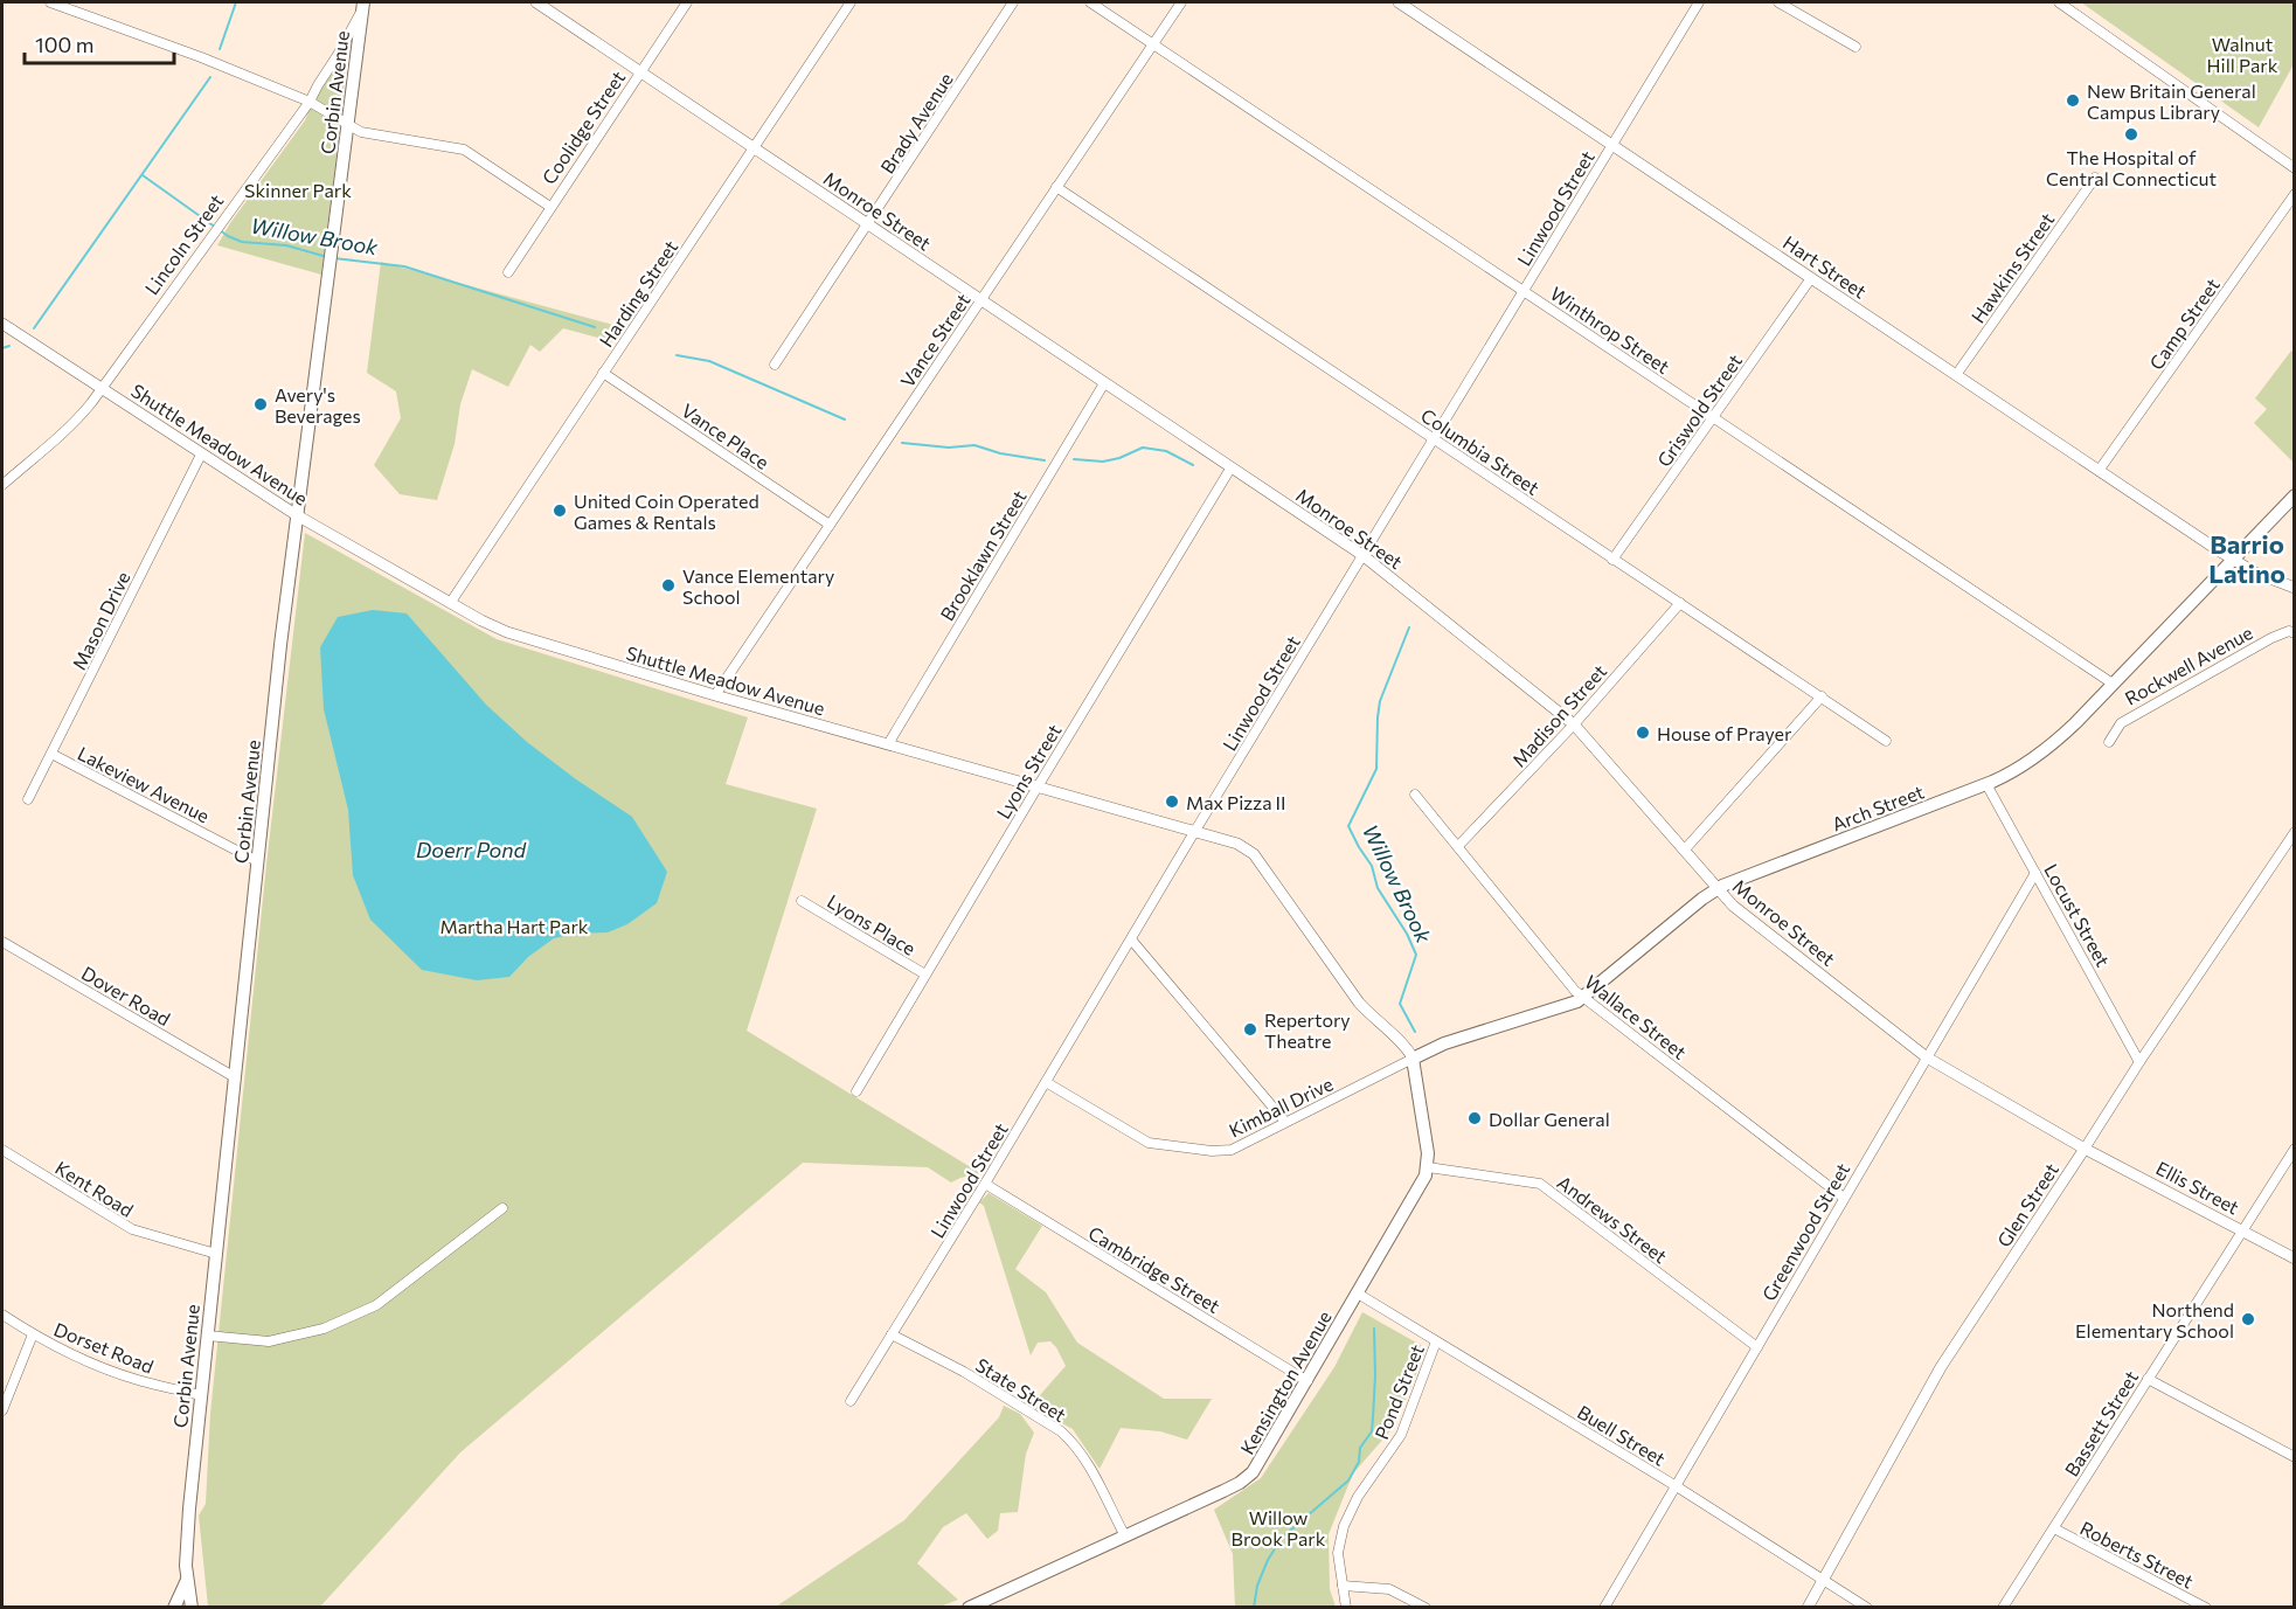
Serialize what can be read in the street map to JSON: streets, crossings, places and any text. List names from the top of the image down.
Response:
{
  "streets": {
    "main road": ["Corbin Avenue", "Arch Street", "Kensington Avenue"],
    "street": [
      "Brady Avenue",
      "Coolidge Street",
      "Linwood Street",
      "Monroe Street",
      "Lincoln Street",
      "Hart Street",
      "Hawkins Street",
      "Harding Street",
      "Camp Street",
      "Winthrop Street",
      "Vance Street",
      "Griswold Street",
      "Vance Place",
      "Shuttle Meadow Avenue",
      "Columbia Street",
      "Brooklawn Street",
      "Mason Drive",
      "Rockwell Avenue",
      "Madison Street",
      "Lyons Street",
      "Lakeview Avenue",
      "Locust Street",
      "Lyons Place",
      "Dover Road",
      "Wallace Street",
      "Kimball Drive",
      "Ellis Street",
      "Kent Road",
      "Glen Street",
      "Andrews Street",
      "Greenwood Street",
      "Cambridge Street",
      "Dorset Road",
      "State Street",
      "Pond Street",
      "Bassett Street",
      "Buell Street",
      "Roberts Street"
    ]
  },
  "crossings": [
    ["Corbin Avenue", "Lincoln Street"],
    ["Corbin Avenue", "Shuttle Meadow Avenue"],
    ["Corbin Avenue", "Lakeview Avenue"],
    ["Corbin Avenue", "Dover Road"],
    ["Corbin Avenue", "Kent Road"],
    ["Corbin Avenue", "Dorset Road"],
    ["Brady Avenue", "Monroe Street"],
    ["Coolidge Street", "Monroe Street"],
    ["Linwood Street", "Monroe Street"],
    ["Linwood Street", "Hart Street"],
    ["Linwood Street", "Winthrop Street"],
    ["Linwood Street", "Shuttle Meadow Avenue"],
    ["Linwood Street", "Columbia Street"],
    ["Linwood Street", "Kimball Drive"],
    ["Linwood Street", "Cambridge Street"],
    ["Linwood Street", "State Street"],
    ["Monroe Street", "Harding Street"],
    ["Monroe Street", "Vance Street"],
    ["Monroe Street", "Brooklawn Street"],
    ["Monroe Street", "Madison Street"],
    ["Monroe Street", "Lyons Street"],
    ["Monroe Street", "Arch Street"],
    ["Monroe Street", "Ellis Street"],
    ["Monroe Street", "Glen Street"],
    ["Monroe Street", "Greenwood Street"],
    ["Lincoln Street", "Shuttle Meadow Avenue"],
    ["Hart Street", "Hawkins Street"],
    ["Hart Street", "Camp Street"],
    ["Hart Street", "Griswold Street"],
    ["Hart Street", "Arch Street"],
    ["Harding Street", "Vance Place"],
    ["Harding Street", "Shuttle Meadow Avenue"],
    ["Winthrop Street", "Vance Street"],
    ["Winthrop Street", "Griswold Street"],
    ["Winthrop Street", "Arch Street"],
    ["Vance Street", "Vance Place"],
    ["Vance Street", "Shuttle Meadow Avenue"],
    ["Vance Street", "Columbia Street"],
    ["Griswold Street", "Columbia Street"],
    ["Shuttle Meadow Avenue", "Brooklawn Street"],
    ["Shuttle Meadow Avenue", "Mason Drive"],
    ["Shuttle Meadow Avenue", "Lyons Street"],
    ["Shuttle Meadow Avenue", "Arch Street"],
    ["Shuttle Meadow Avenue", "Kimball Drive"],
    ["Shuttle Meadow Avenue", "Kensington Avenue"],
    ["Columbia Street", "Madison Street"],
    ["Mason Drive", "Lakeview Avenue"],
    ["Madison Street", "Wallace Street"],
    ["Lyons Street", "Lyons Place"],
    ["Arch Street", "Locust Street"],
    ["Arch Street", "Wallace Street"],
    ["Arch Street", "Kimball Drive"],
    ["Arch Street", "Kensington Avenue"],
    ["Locust Street", "Glen Street"],
    ["Locust Street", "Greenwood Street"],
    ["Wallace Street", "Greenwood Street"],
    ["Kimball Drive", "Kensington Avenue"],
    ["Ellis Street", "Glen Street"],
    ["Ellis Street", "Bassett Street"],
    ["Glen Street", "Buell Street"],
    ["Andrews Street", "Greenwood Street"],
    ["Andrews Street", "Kensington Avenue"],
    ["Greenwood Street", "Buell Street"],
    ["Cambridge Street", "Kensington Avenue"],
    ["Kensington Avenue", "State Street"],
    ["Kensington Avenue", "Buell Street"],
    ["Pond Street", "Buell Street"],
    ["Bassett Street", "Roberts Street"]
  ],
  "districts": ["Barrio Latino"],
  "water": ["Willow Brook", "Doerr Pond"],
  "parks": [
    "Walnut Hill Park",
    "Skinner Park",
    "Martha Hart Park",
    "Willow Brook Park"
  ],
  "places": [
    "New Britain General Campus Library",
    "The Hospital of Central Connecticut",
    "Avery's Beverages",
    "United Coin Operated Games & Rentals",
    "Vance Elementary School",
    "House of Prayer",
    "Max Pizza II",
    "Repertory Theatre",
    "Dollar General",
    "Northend Elementary School"
  ],
  "scale_bar": "100 m"
}
